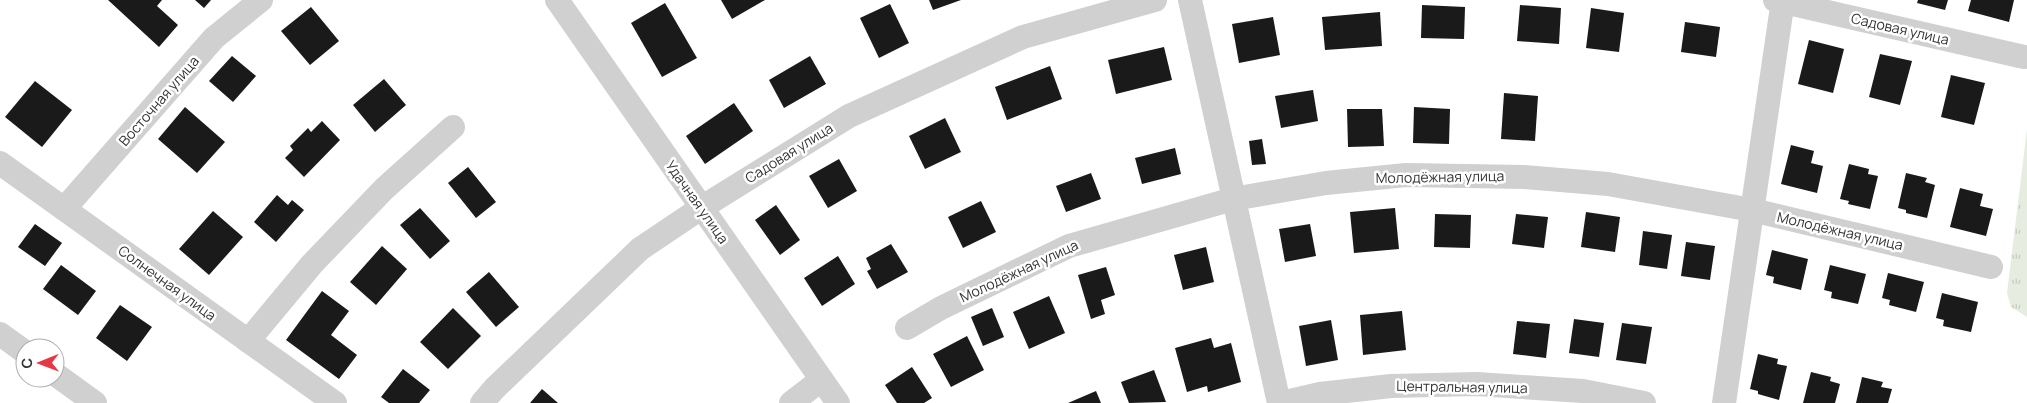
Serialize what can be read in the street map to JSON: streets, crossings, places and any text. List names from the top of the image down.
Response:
{
  "streets": {
    "street": [
      "Садовая улица",
      "Восточная улица",
      "Молодёжная улица",
      "Удачная улица",
      "Солнечная улица",
      "Центральная улица"
    ]
  },
  "crossings": [
    ["Садовая улица", "Удачная улица"],
    ["Восточная улица", "Солнечная улица"]
  ],
  "north": "left"
}
